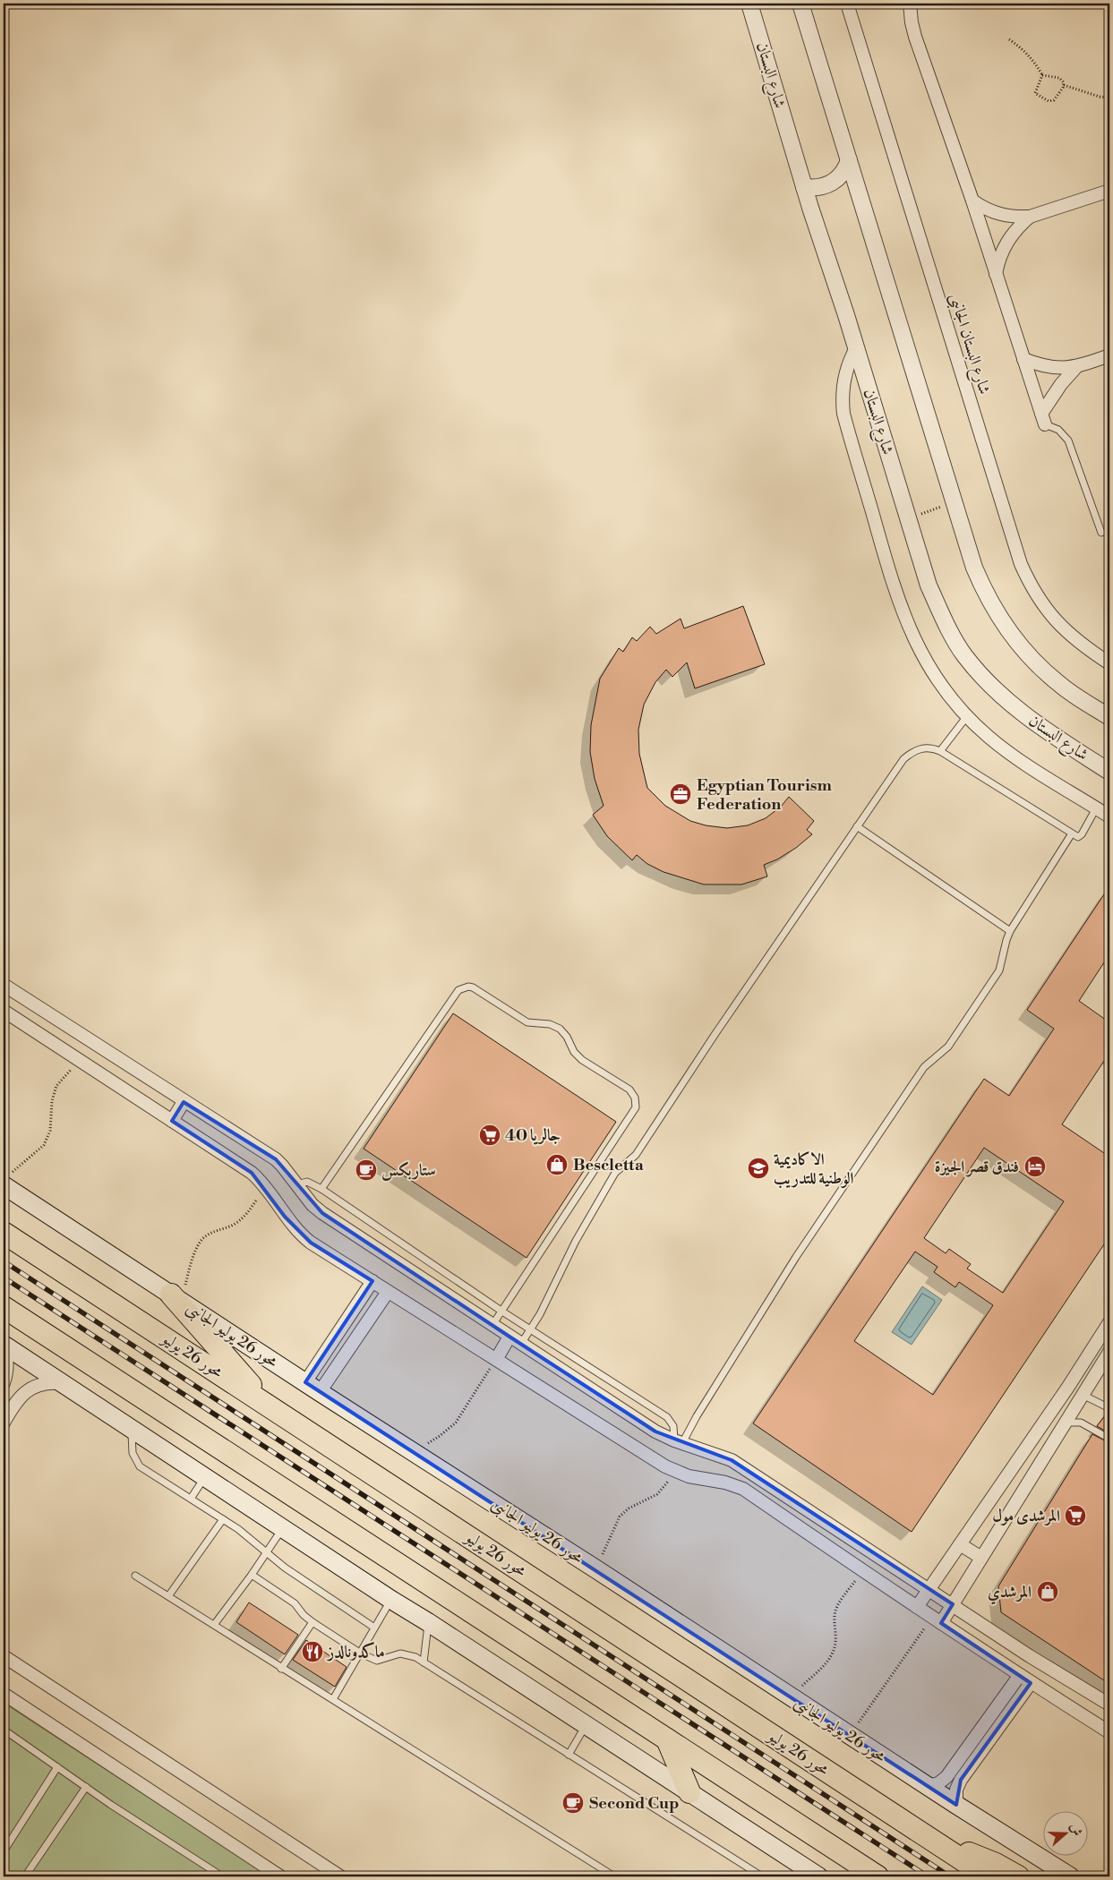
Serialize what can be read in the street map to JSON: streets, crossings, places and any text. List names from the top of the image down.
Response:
{
  "streets": {
    "highway": ["محور 26 يوليو"],
    "main road": ["محور 26 يوليو الجانبى"],
    "street": ["شارع البستان", "شارع البستان الجانبى"]
  },
  "places": {
    "office": ["Egyptian Tourism Federation"],
    "supermarket": ["جالريا 40", "المرشدى مول"],
    "shop": ["Bescletta", "المرشدي"],
    "hotel": ["فندق قصر الجيزة"],
    "school or university": ["الاكاديمية الوطنية للتدريب"],
    "cafe": ["ستاربكس", "Second Cup"],
    "restaurant": ["ماكدونالدز"]
  },
  "north": "right"
}
